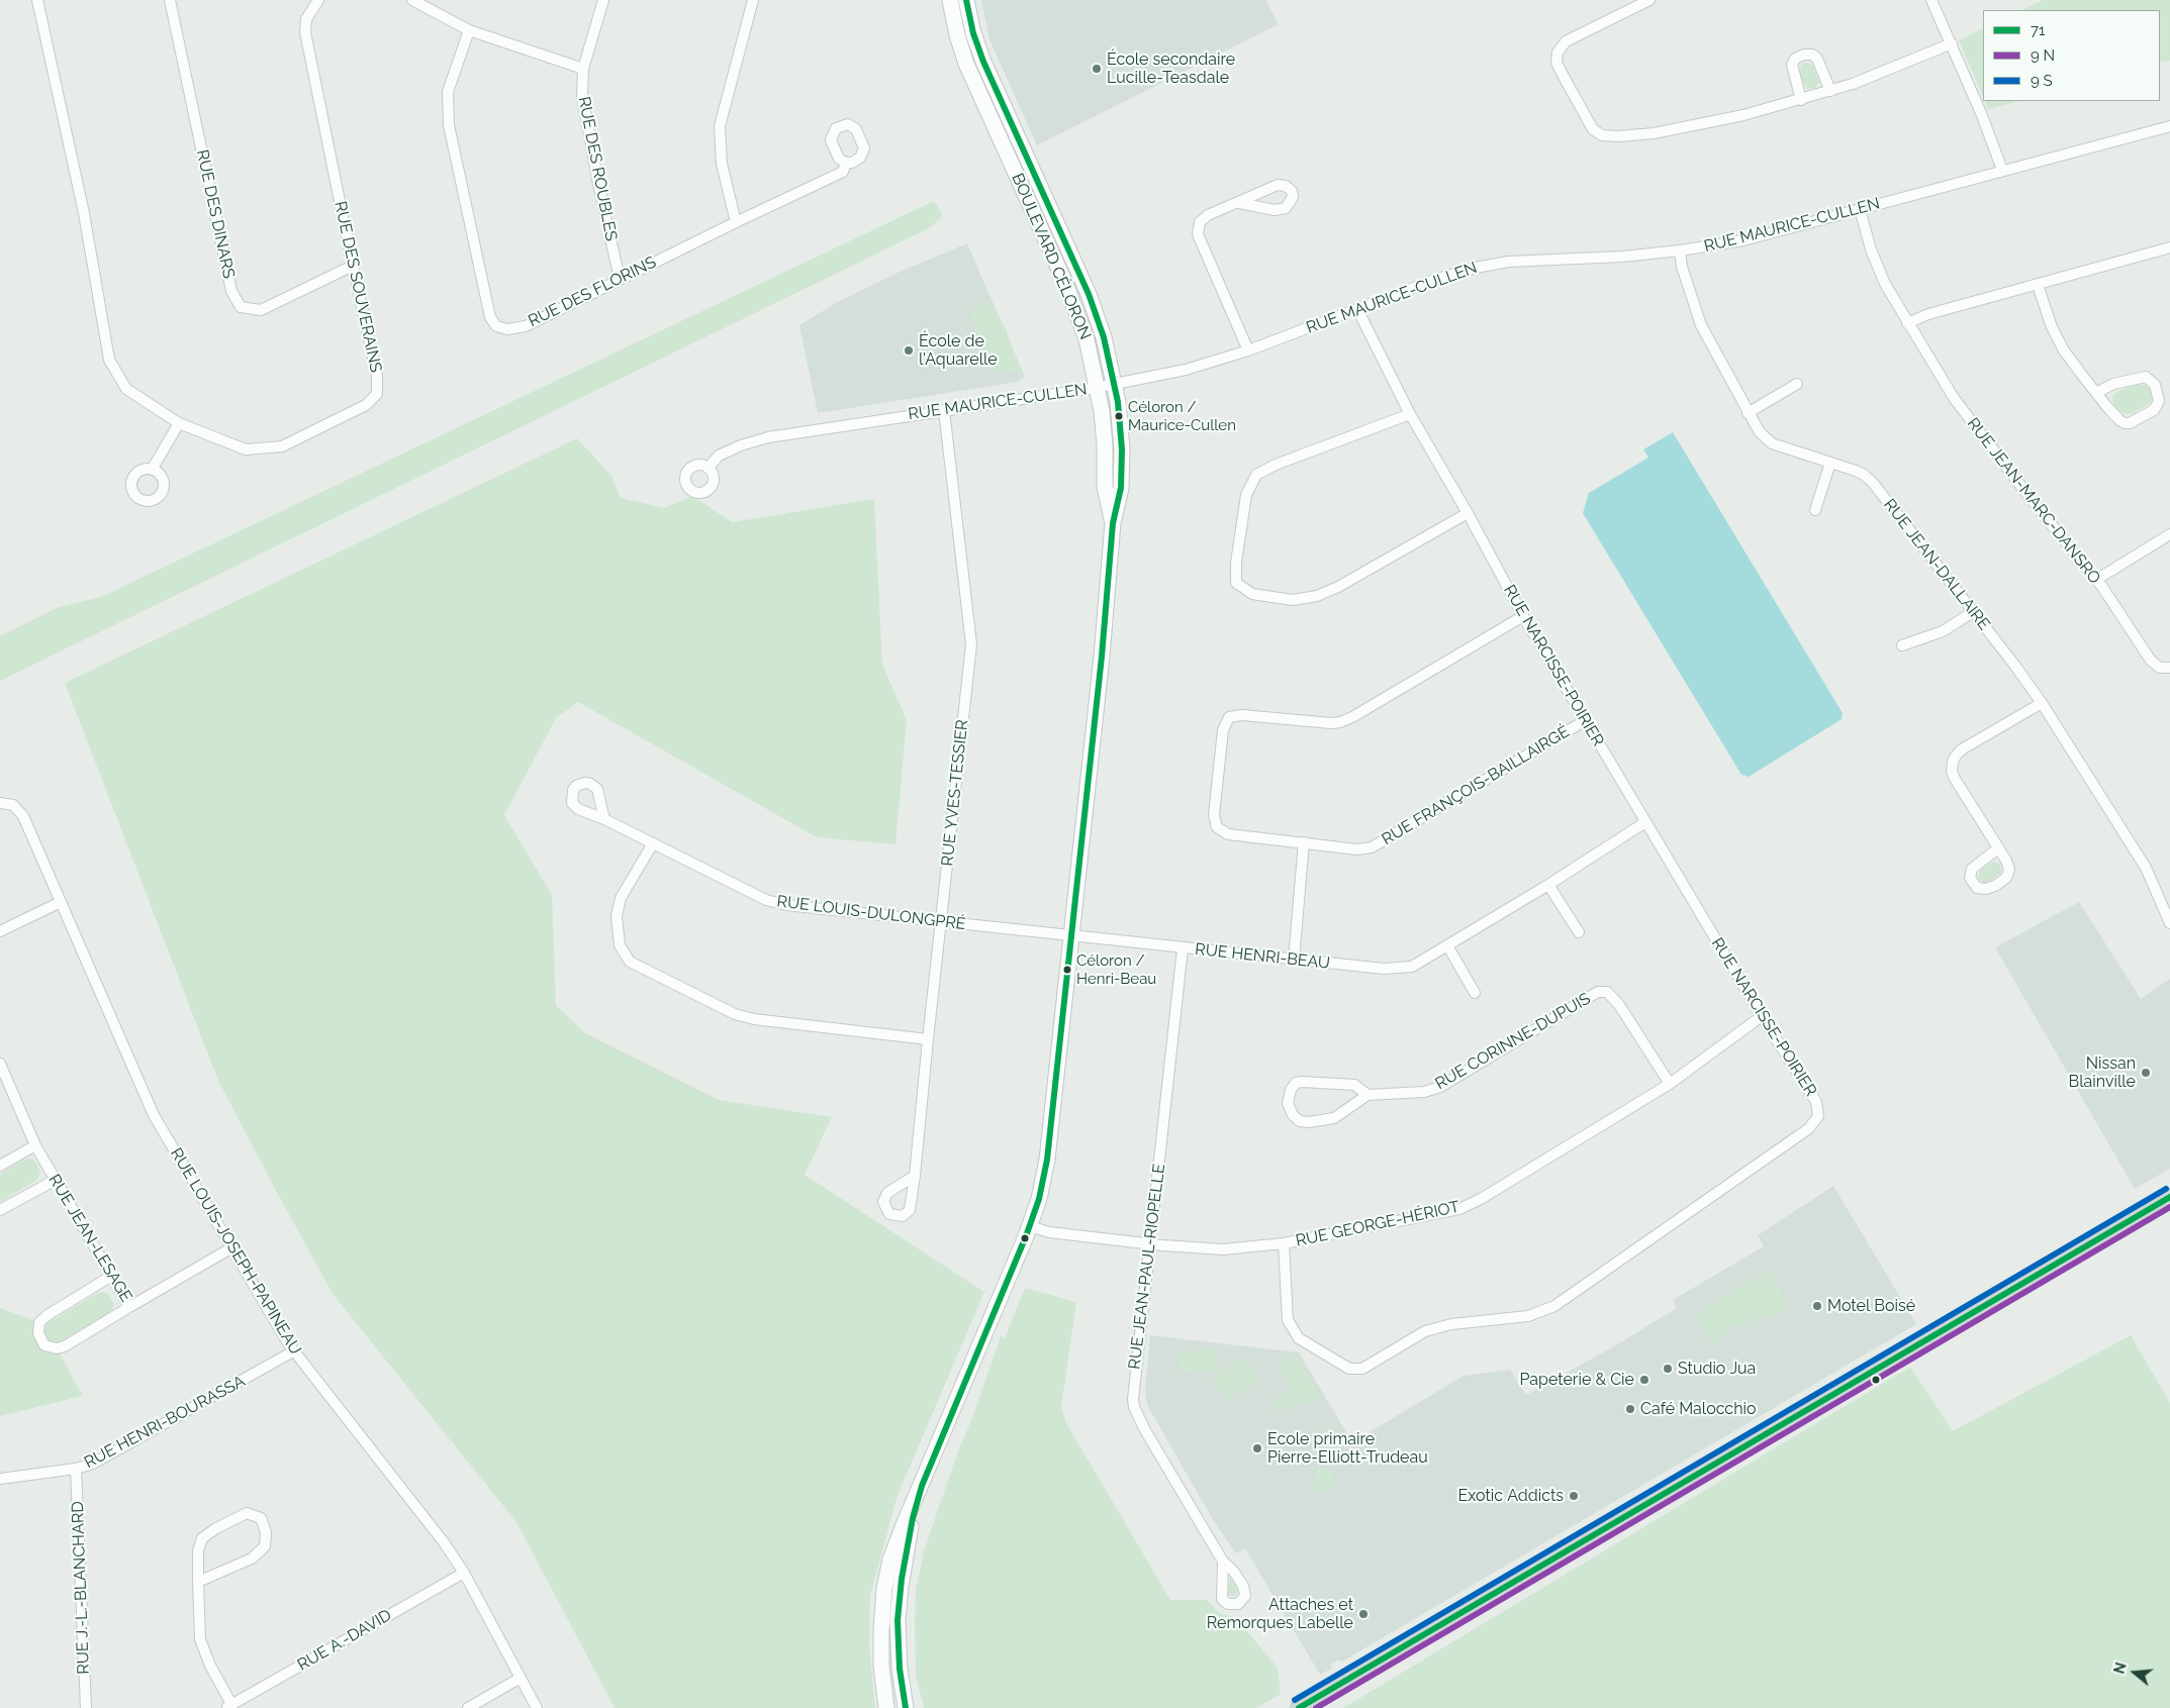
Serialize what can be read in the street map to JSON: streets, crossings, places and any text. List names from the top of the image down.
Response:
{
  "streets": {
    "street": [
      "RUE DES ROUBLES",
      "RUE DES DINARS",
      "RUE MAURICE-CULLEN",
      "BOULEVARD CÉLORON",
      "RUE DES SOUVERAINS",
      "RUE DES FLORINS",
      "RUE JEAN-MARC-DANSRO",
      "RUE JEAN-DALLAIRE",
      "RUE NARCISSE-POIRIER",
      "RUE FRANÇOIS-BAILLAIRGÉ",
      "RUE YVES-TESSIER",
      "RUE LOUIS-DULONGPRÉ",
      "RUE HENRI-BEAU",
      "RUE CORINNE-DUPUIS",
      "RUE GEORGE-HÉRIOT",
      "RUE JEAN-LESAGE",
      "RUE LOUIS-JOSEPH-PAPINEAU",
      "RUE JEAN-PAUL-RIOPELLE",
      "RUE HENRI-BOURASSA",
      "RUE J.-L.-BLANCHARD",
      "RUE A.-DAVID"
    ]
  },
  "crossings": [
    ["RUE DES ROUBLES", "RUE DES FLORINS"],
    ["RUE DES DINARS", "RUE DES SOUVERAINS"],
    ["RUE MAURICE-CULLEN", "BOULEVARD CÉLORON"],
    ["RUE MAURICE-CULLEN", "RUE JEAN-MARC-DANSRO"],
    ["RUE MAURICE-CULLEN", "RUE JEAN-DALLAIRE"],
    ["RUE MAURICE-CULLEN", "RUE NARCISSE-POIRIER"],
    ["RUE MAURICE-CULLEN", "RUE YVES-TESSIER"],
    ["BOULEVARD CÉLORON", "RUE LOUIS-DULONGPRÉ"],
    ["BOULEVARD CÉLORON", "RUE HENRI-BEAU"],
    ["BOULEVARD CÉLORON", "RUE GEORGE-HÉRIOT"],
    ["RUE NARCISSE-POIRIER", "RUE FRANÇOIS-BAILLAIRGÉ"],
    ["RUE NARCISSE-POIRIER", "RUE HENRI-BEAU"],
    ["RUE NARCISSE-POIRIER", "RUE GEORGE-HÉRIOT"],
    ["RUE YVES-TESSIER", "RUE LOUIS-DULONGPRÉ"],
    ["RUE LOUIS-DULONGPRÉ", "RUE HENRI-BEAU"],
    ["RUE HENRI-BEAU", "RUE JEAN-PAUL-RIOPELLE"],
    ["RUE CORINNE-DUPUIS", "RUE GEORGE-HÉRIOT"],
    ["RUE GEORGE-HÉRIOT", "RUE JEAN-PAUL-RIOPELLE"],
    ["RUE JEAN-LESAGE", "RUE LOUIS-JOSEPH-PAPINEAU"],
    ["RUE LOUIS-JOSEPH-PAPINEAU", "RUE HENRI-BOURASSA"],
    ["RUE LOUIS-JOSEPH-PAPINEAU", "RUE A.-DAVID"],
    ["RUE HENRI-BOURASSA", "RUE J.-L.-BLANCHARD"]
  ],
  "places": [
    "École secondaire Lucille-Teasdale",
    "École de l'Aquarelle",
    "Céloron / Maurice-Cullen",
    "Céloron / Henri-Beau",
    "Nissan Blainville",
    "Motel Boisé",
    "Studio Jua",
    "Papeterie & Cie",
    "Café Malocchio",
    "Ecole primaire Pierre-Elliott-Trudeau",
    "Exotic Addicts",
    "Attaches et Remorques Labelle"
  ],
  "lines": ["transit line 71"],
  "legend": ["71", "9 N", "9 S"],
  "north": "left"
}
